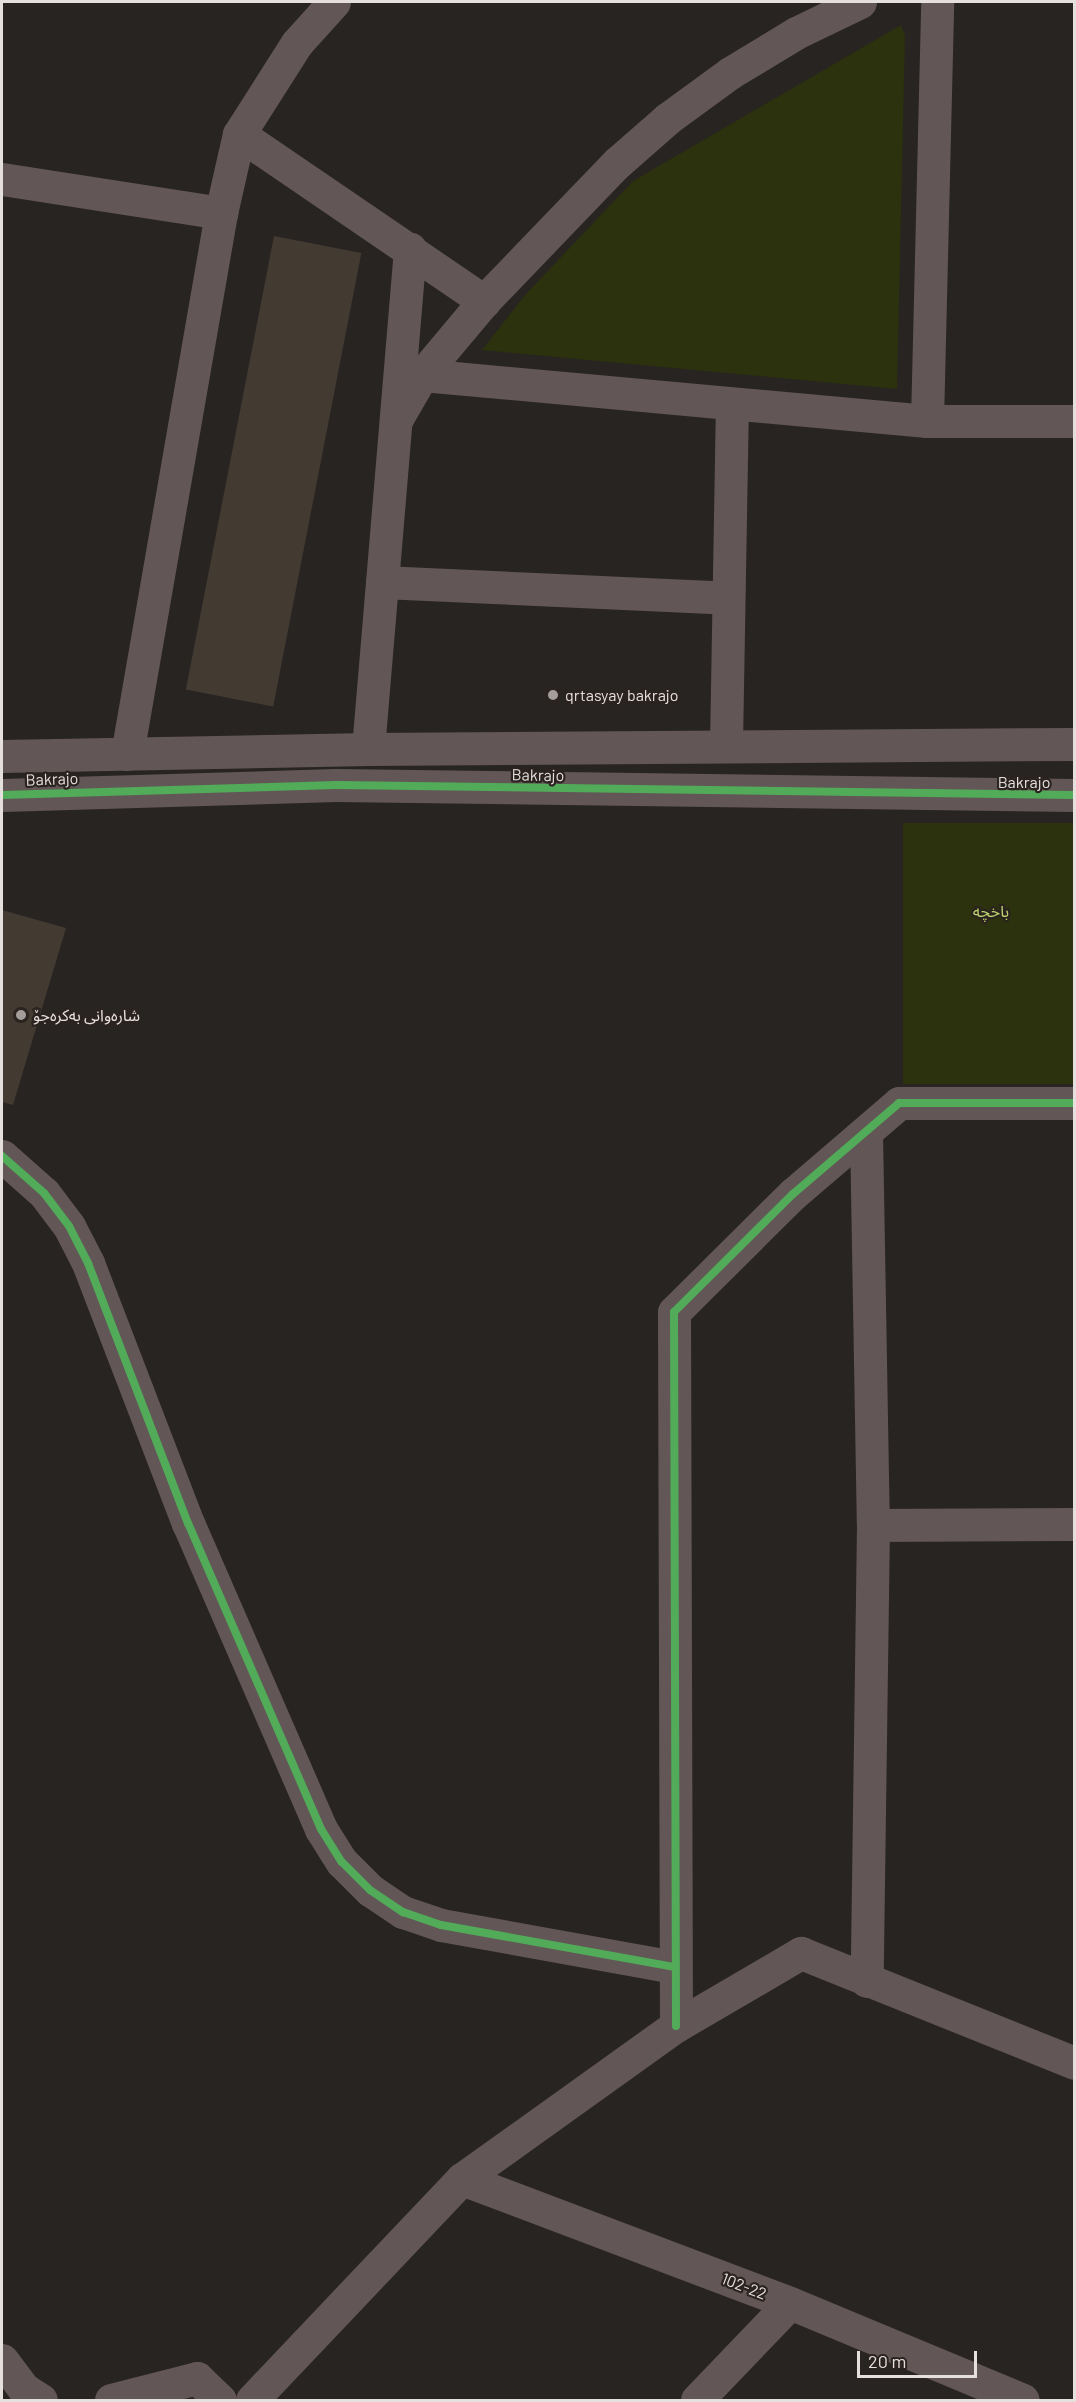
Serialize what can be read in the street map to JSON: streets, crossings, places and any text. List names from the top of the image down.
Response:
{
  "streets": {
    "street": ["Bakrajo", "102-22"]
  },
  "parks": ["باخچە"],
  "places": ["qrtasyay bakrajo", "شارەوانی بەکرەجۆ"],
  "scale_bar": "20 m"
}
